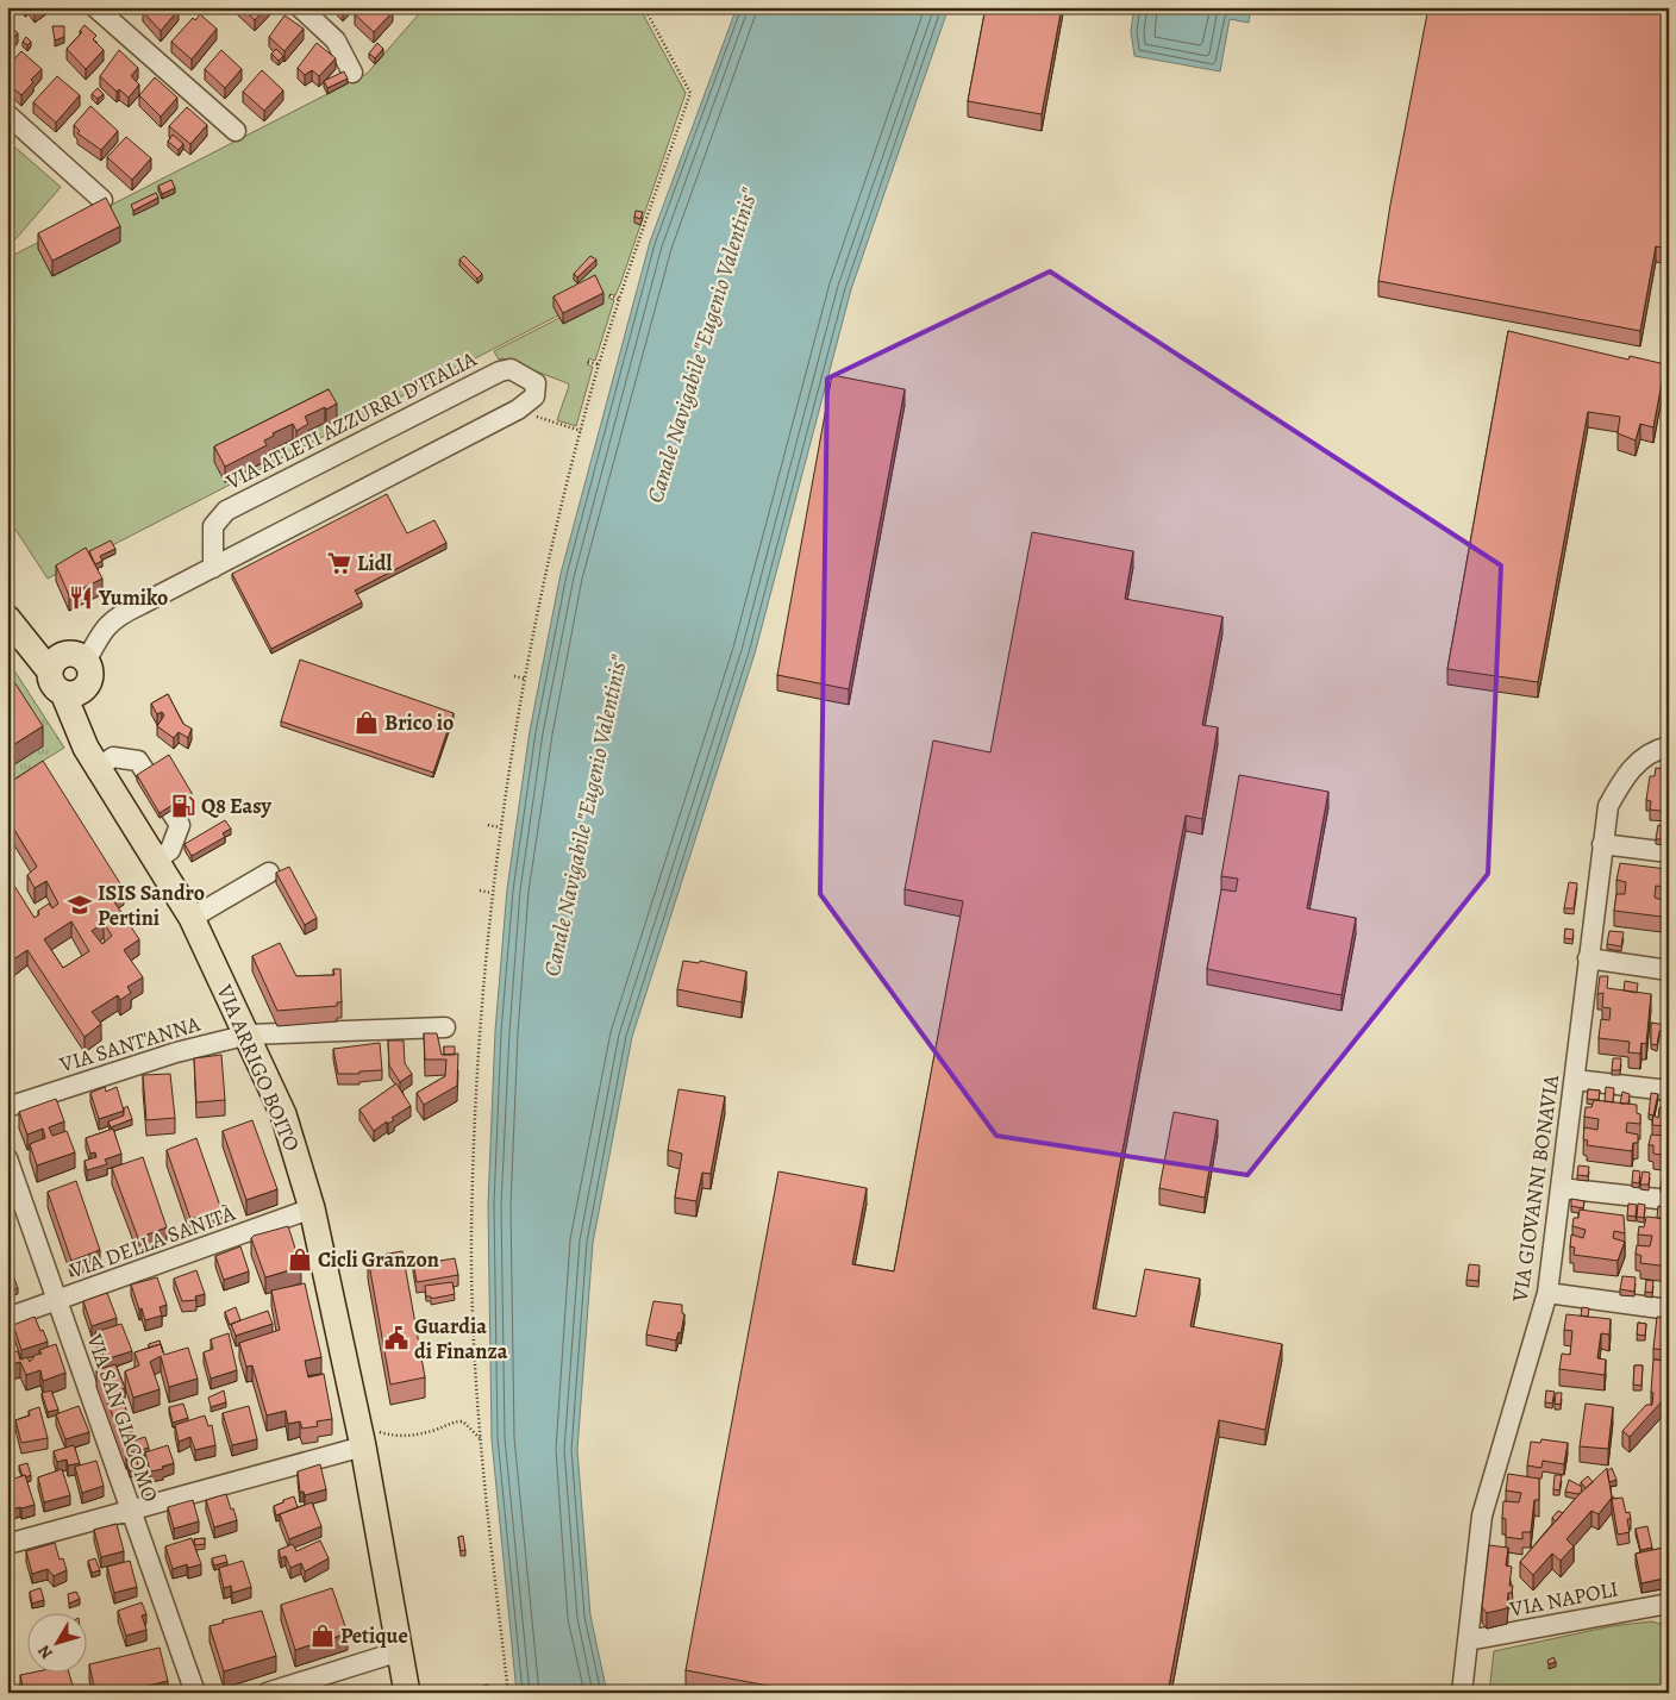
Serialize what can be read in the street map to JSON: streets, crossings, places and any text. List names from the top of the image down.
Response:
{
  "streets": {
    "main road": ["VIA ARRIGO BOITO"],
    "street": [
      "VIA ATLETI AZZURRI D'ITALIA",
      "VIA SANT'ANNA",
      "VIA GIOVANNI BONAVIA",
      "VIA DELLA SANITÀ",
      "VIA SAN GIACOMO",
      "VIA NAPOLI"
    ]
  },
  "crossings": [
    ["VIA ATLETI AZZURRI D'ITALIA", "VIA ARRIGO BOITO"],
    ["VIA SANT'ANNA", "VIA ARRIGO BOITO"],
    ["VIA ARRIGO BOITO", "VIA DELLA SANITÀ"],
    ["VIA GIOVANNI BONAVIA", "VIA NAPOLI"],
    ["VIA DELLA SANITÀ", "VIA SAN GIACOMO"]
  ],
  "water": ["Canale Navigabile \"Eugenio Valentinis\""],
  "places": {
    "supermarket": ["Lidl"],
    "restaurant": ["Yumiko"],
    "shop": ["Brico io", "Cicli Granzon", "Petique"],
    "fuel station": ["Q8 Easy"],
    "school or university": ["ISIS Sandro Pertini"],
    "public building": ["Guardia di Finanza"]
  },
  "north": "bottom left"
}
